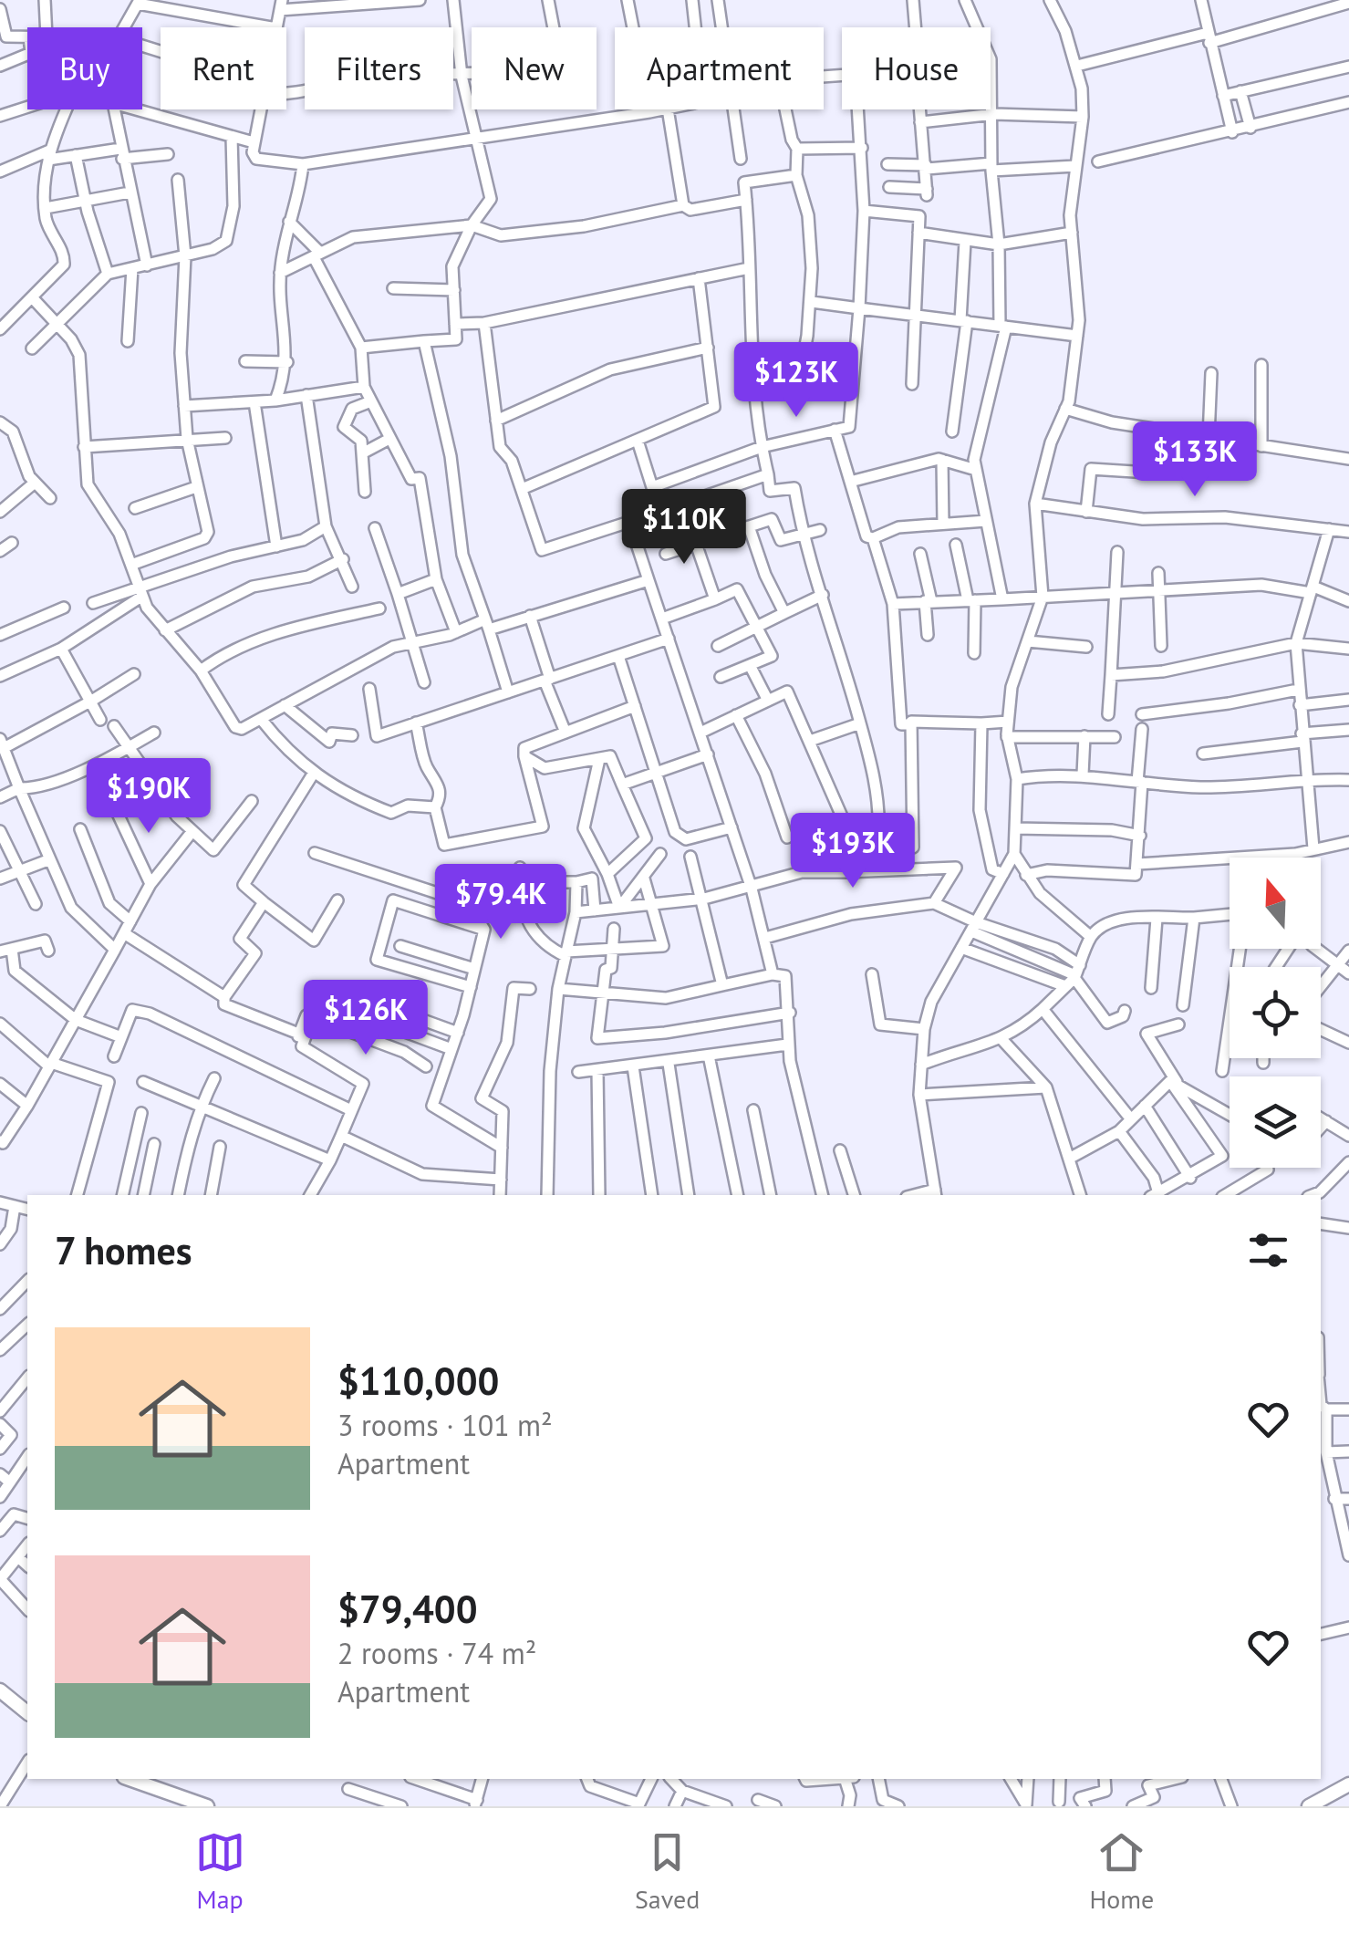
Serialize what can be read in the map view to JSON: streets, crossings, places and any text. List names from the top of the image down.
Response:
{
  "north": "top",
  "page": {
    "chip": [
      "Buy",
      "Rent",
      "Filters",
      "New",
      "Apartment",
      "House"
    ],
    "price": [
      "$123K",
      "$133K",
      "$110K",
      "$190K",
      "$193K",
      "$79.4K",
      "$126K"
    ],
    "heading": "7 homes",
    "list": [
      {
        "name": "$110,000",
        "note": "3 rooms · 101 m² · Apartment"
      },
      {
        "name": "$79,400",
        "note": "2 rooms · 74 m² · Apartment"
      }
    ],
    "tabs": ["Map", "Saved", "Home"]
  }
}
